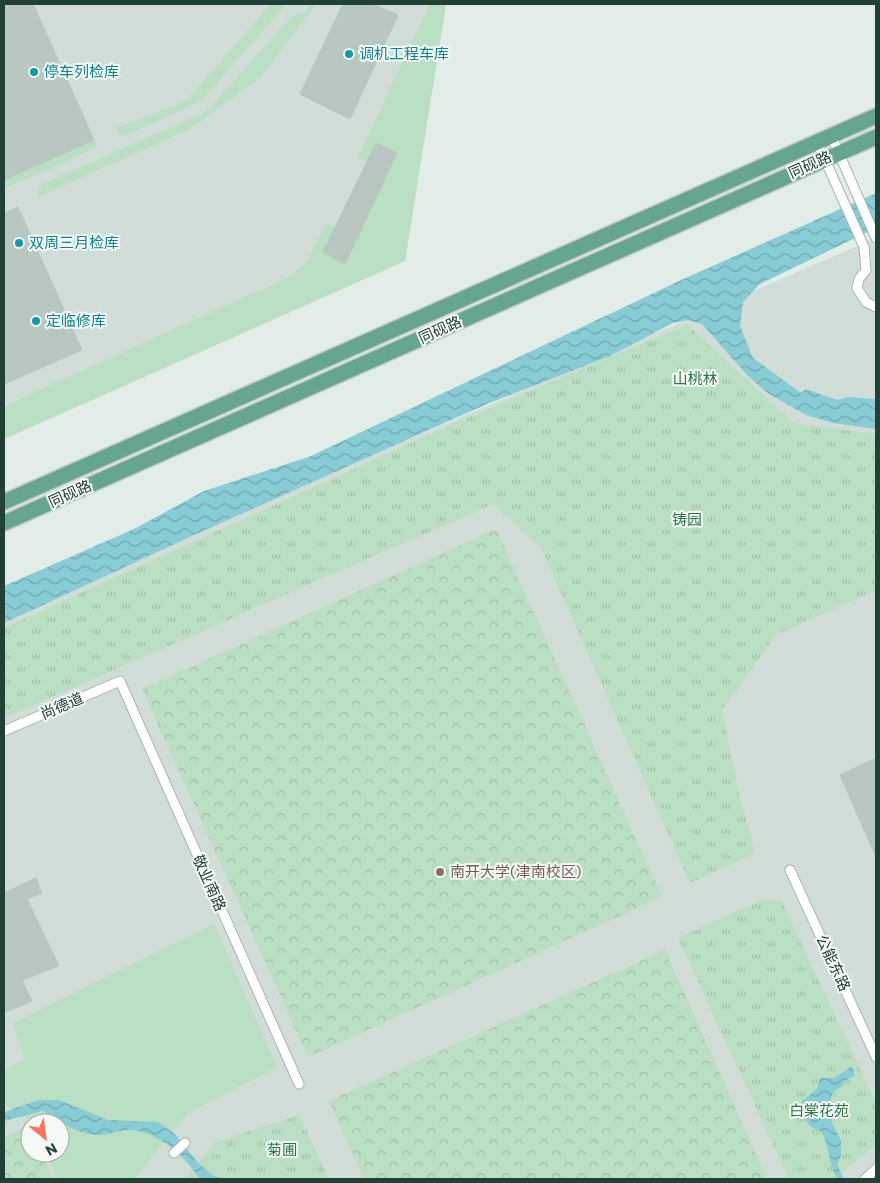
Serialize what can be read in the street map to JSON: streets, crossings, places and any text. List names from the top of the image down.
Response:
{
  "streets": {
    "main road": ["同砚路"],
    "street": ["尚德道", "敬业南路", "公能东路"]
  },
  "crossings": [
    ["尚德道", "敬业南路"]
  ],
  "parks": [
    "山桃林",
    "铸园",
    "白棠花苑",
    "菊圃"
  ],
  "places": [
    "调机工程车库",
    "停车列检库",
    "双周三月检库",
    "定临修库",
    "南开大学(津南校区)"
  ],
  "north": "bottom right"
}
